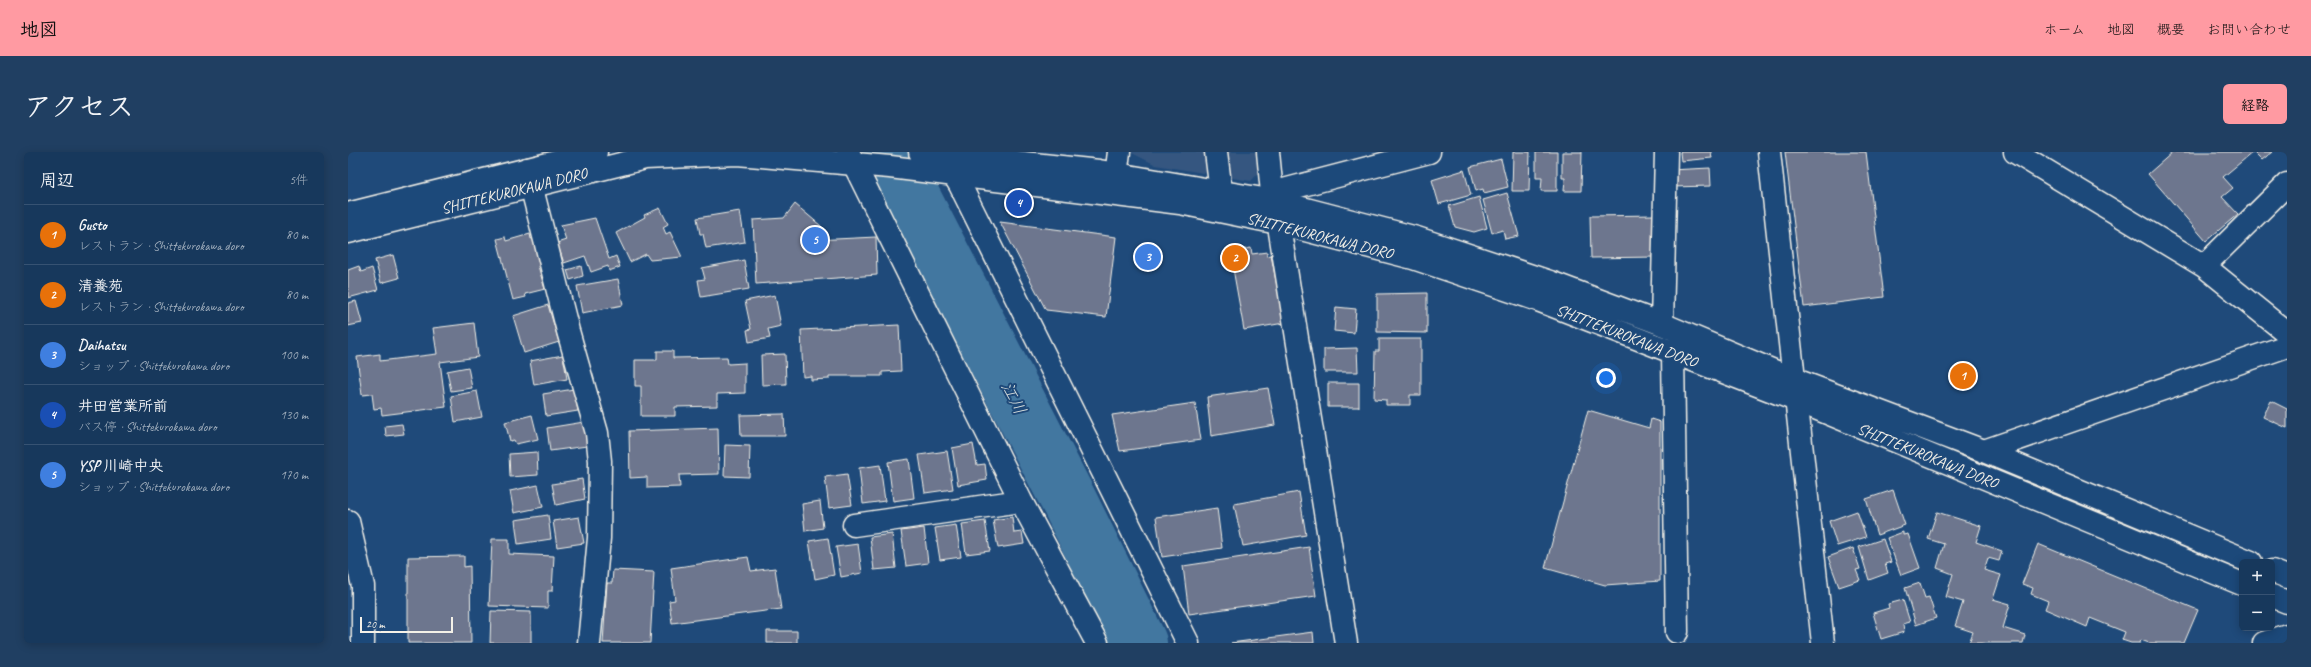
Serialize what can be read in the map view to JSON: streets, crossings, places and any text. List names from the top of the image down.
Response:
{
  "streets": {
    "main road": ["SHITTEKUROKAWA DORO"]
  },
  "water": ["江川"],
  "scale_bar": "20 m",
  "page": {
    "header": "地図",
    "nav": [
      "ホーム",
      "地図",
      "概要",
      "お問い合わせ"
    ],
    "title": "アクセス",
    "buttons": "経路",
    "heading": ["周辺", "5件"],
    "pins": [
      "4",
      "5",
      "3",
      "2",
      "1"
    ],
    "list": [
      {
        "mark": "1",
        "name": "Gusto",
        "note": "レストラン · Shittekurokawa doro",
        "value": "80 m"
      },
      {
        "mark": "2",
        "name": "清養苑",
        "note": "レストラン · Shittekurokawa doro",
        "value": "80 m"
      },
      {
        "mark": "3",
        "name": "Daihatsu",
        "note": "ショップ · Shittekurokawa doro",
        "value": "100 m"
      },
      {
        "mark": "4",
        "name": "井田営業所前",
        "note": "バス停 · Shittekurokawa doro",
        "value": "130 m"
      },
      {
        "mark": "5",
        "name": "YSP 川崎中央",
        "note": "ショップ · Shittekurokawa doro",
        "value": "170 m"
      }
    ],
    "map_buttons": ["+", "−"],
    "scale": "20 m"
  }
}
